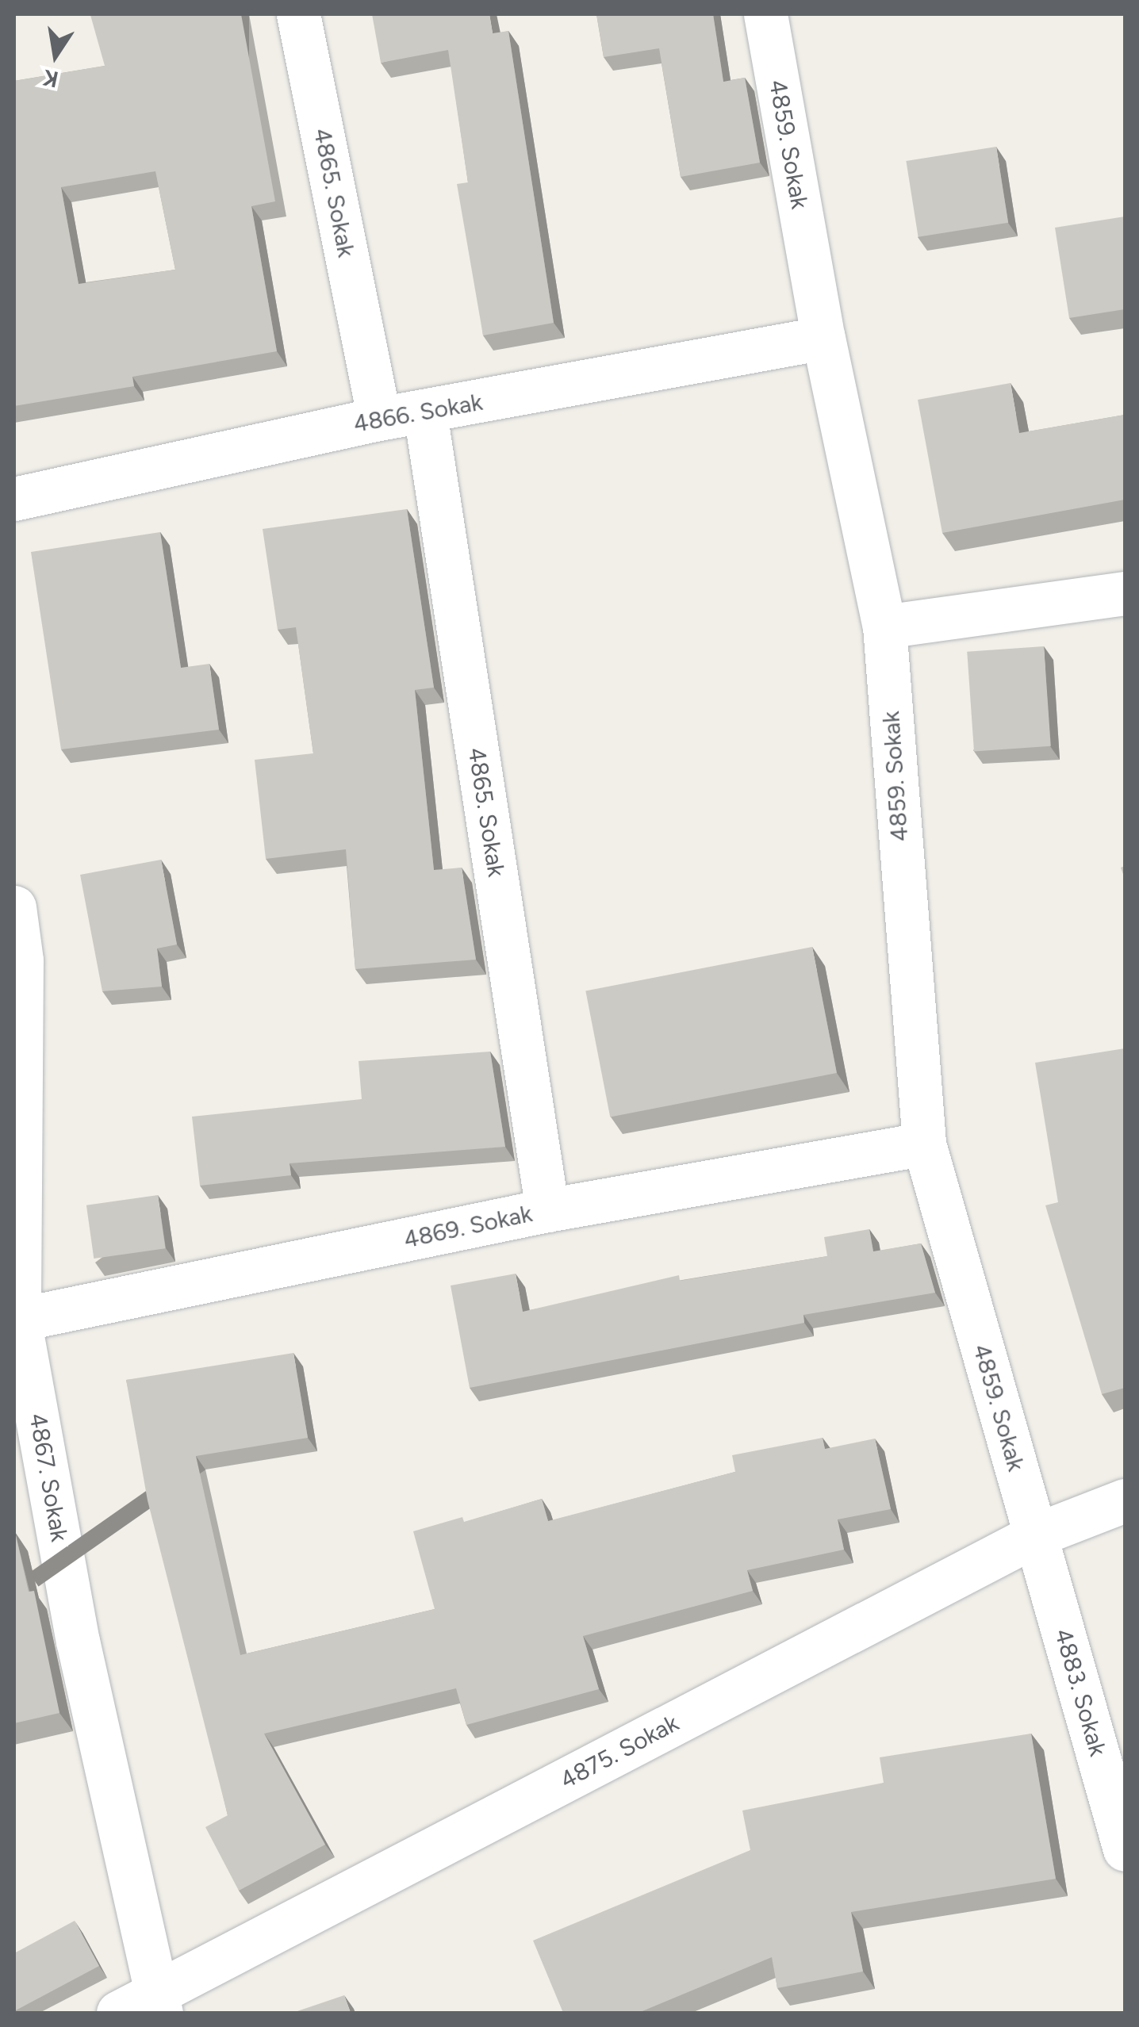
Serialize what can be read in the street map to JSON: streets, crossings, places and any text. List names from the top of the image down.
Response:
{
  "streets": {
    "street": [
      "4859. Sokak",
      "4865. Sokak",
      "4866. Sokak",
      "4869. Sokak",
      "4867. Sokak",
      "4883. Sokak",
      "4875. Sokak"
    ]
  },
  "crossings": [
    ["4859. Sokak", "4866. Sokak"],
    ["4859. Sokak", "4869. Sokak"],
    ["4859. Sokak", "4883. Sokak"],
    ["4859. Sokak", "4875. Sokak"],
    ["4865. Sokak", "4866. Sokak"],
    ["4865. Sokak", "4869. Sokak"],
    ["4869. Sokak", "4867. Sokak"],
    ["4867. Sokak", "4875. Sokak"],
    ["4883. Sokak", "4875. Sokak"]
  ],
  "north": "bottom"
}
